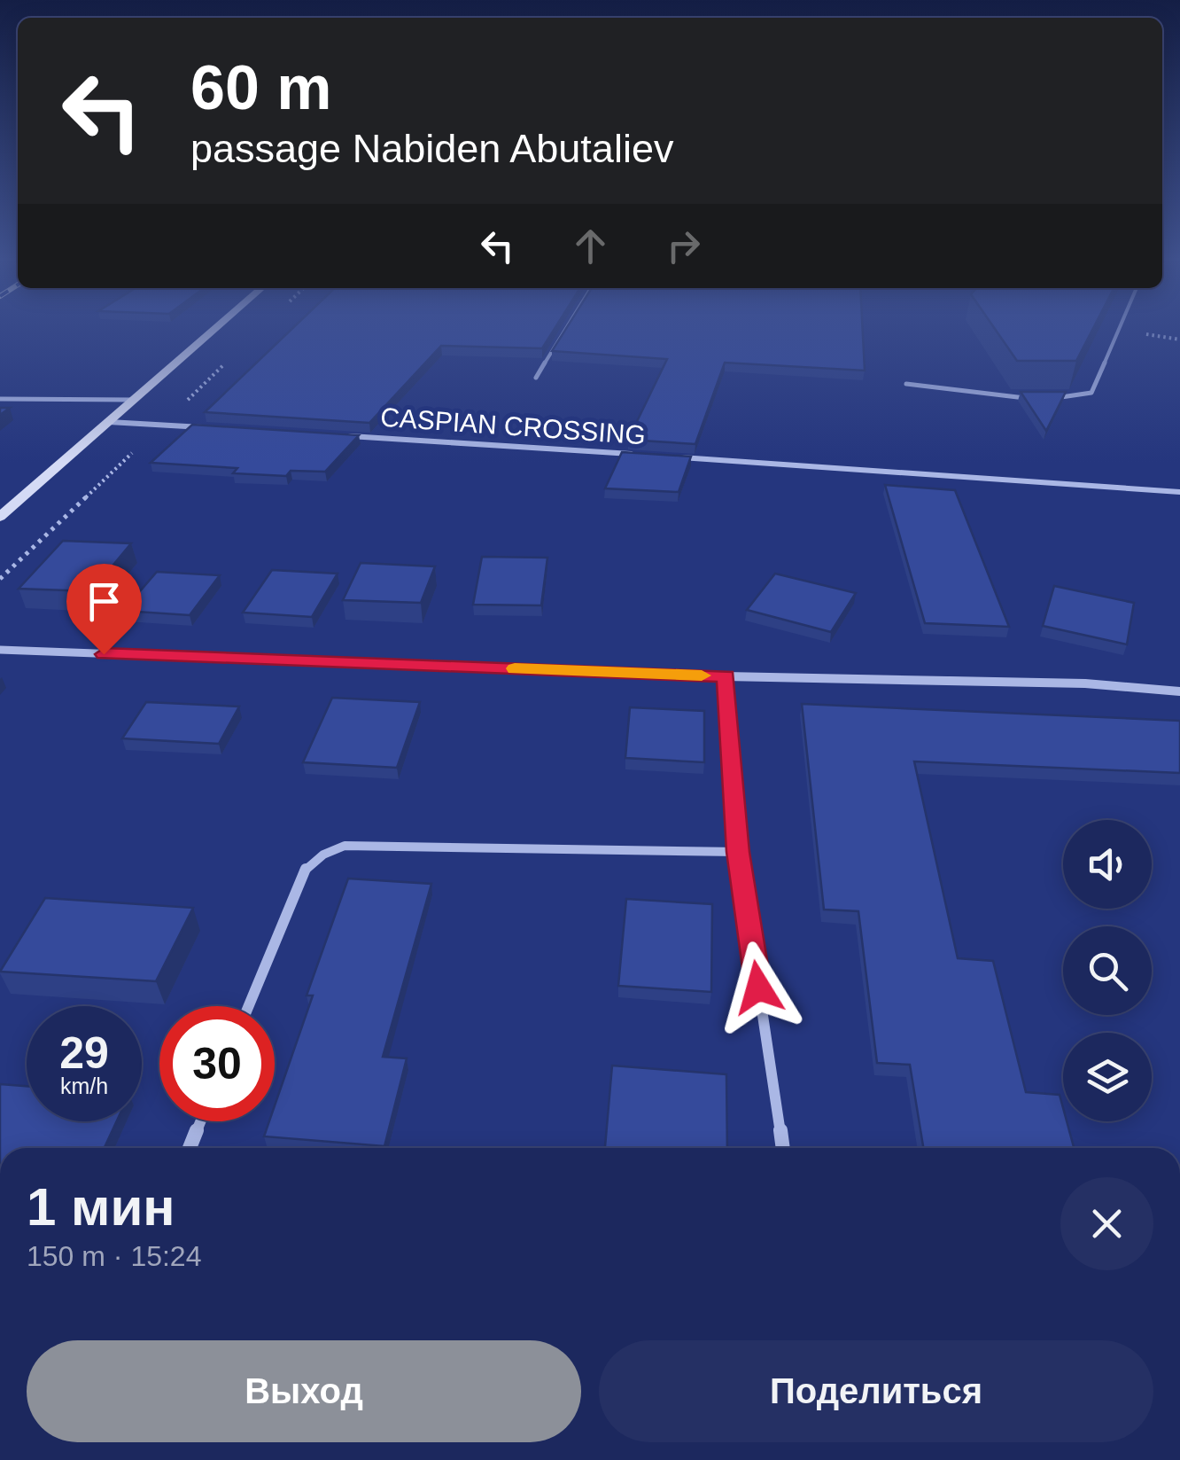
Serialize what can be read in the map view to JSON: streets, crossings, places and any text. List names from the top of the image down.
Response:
{
  "streets": {
    "street": ["CASPIAN CROSSING"]
  },
  "page": {
    "turn": ["60 m", "passage Nabiden Abutaliev"],
    "speed": "29 km/h",
    "limit": "30",
    "heading": ["1 мин", "150 m · 15:24"],
    "buttons": ["Выход", "Поделиться"]
  }
}
